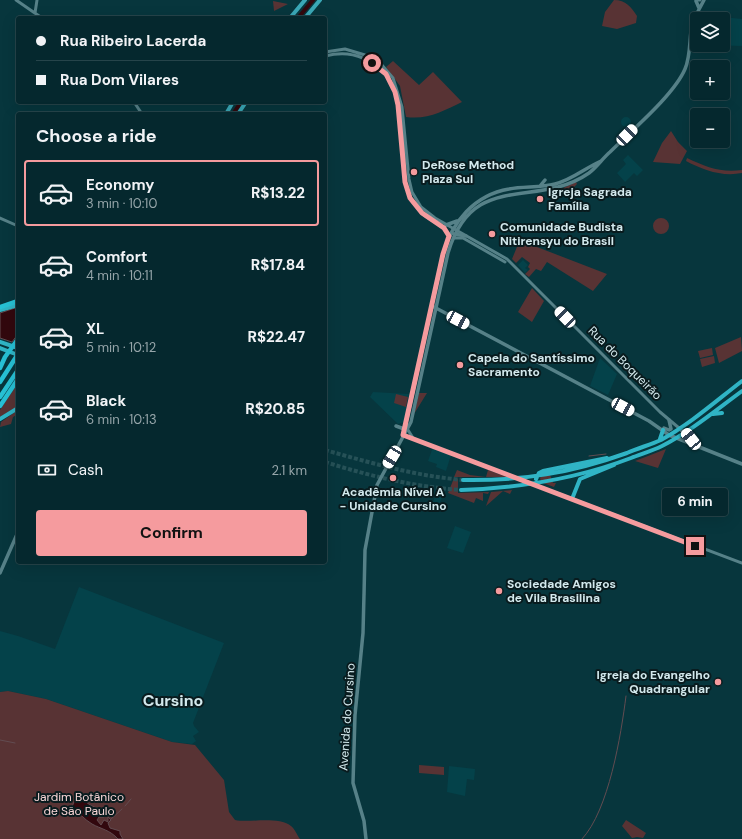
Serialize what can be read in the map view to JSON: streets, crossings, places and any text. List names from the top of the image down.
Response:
{
  "streets": {
    "main road": ["Rua do Boqueirão", "Avenida do Cursino"]
  },
  "districts": ["Cursino"],
  "parks": ["Jardim Botânico de São Paulo"],
  "places": [
    "DeRose Method Plaza Sul",
    "Igreja Sagrada Família",
    "Comunidade Budista Nitirensyu do Brasil",
    "Capela do Santíssimo Sacramento",
    "Acadêmia Nível A - Unidade Cursino",
    "Sociedade Amigos de Vila Brasilina",
    "Igreja do Evangelho Quadrangular"
  ],
  "page": {
    "map_buttons": ["+", "−"],
    "banner": ["Rua Ribeiro Lacerda", "Rua Dom Vilares"],
    "heading": "Choose a ride",
    "list": [
      {
        "name": "Economy",
        "note": "3 min · 10:10",
        "value": "R$13.22"
      },
      {
        "name": "Comfort",
        "note": "4 min · 10:11",
        "value": "R$17.84"
      },
      {
        "name": "XL",
        "note": "5 min · 10:12",
        "value": "R$22.47"
      },
      {
        "name": "Black",
        "note": "6 min · 10:13",
        "value": "R$20.85"
      }
    ],
    "pay": ["Cash", "2.1 km"],
    "bubble": "6 min",
    "buttons": "Confirm"
  }
}
